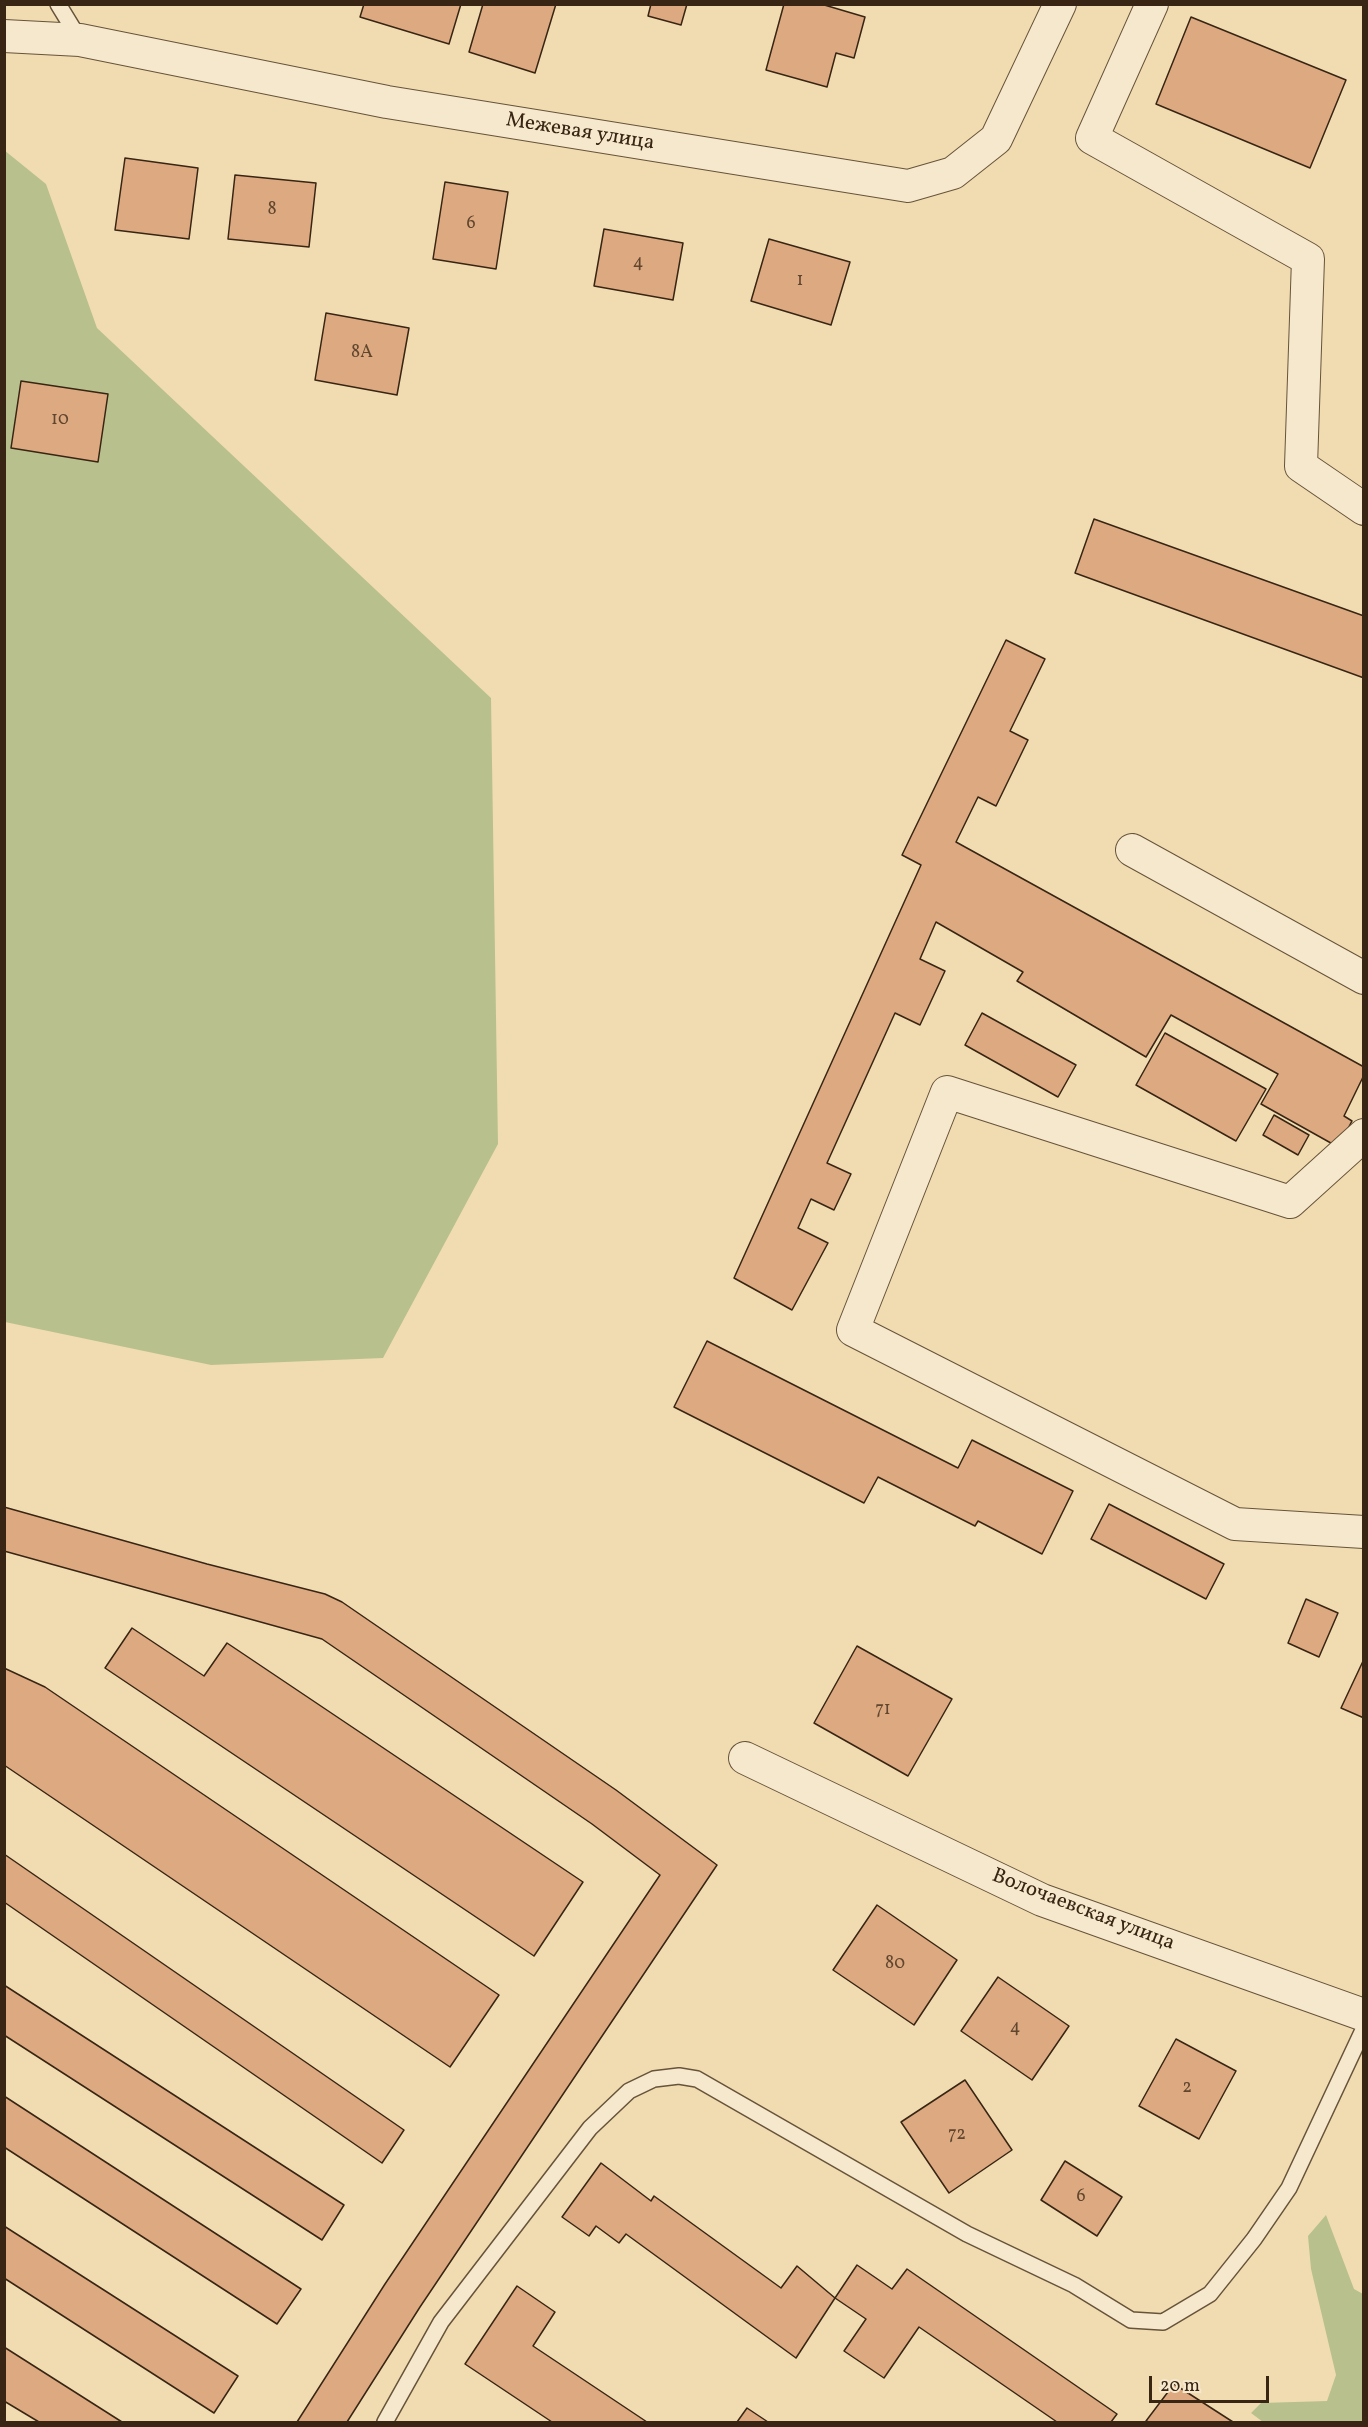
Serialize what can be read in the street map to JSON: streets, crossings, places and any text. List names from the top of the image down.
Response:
{
  "streets": {
    "street": ["Межевая улица", "Волочаевская улица"]
  },
  "house_numbers": [
    "8",
    "6",
    "4",
    "1",
    "8А",
    "10",
    "71",
    "80",
    "4",
    "2",
    "72",
    "6"
  ],
  "scale_bar": "20 m"
}
